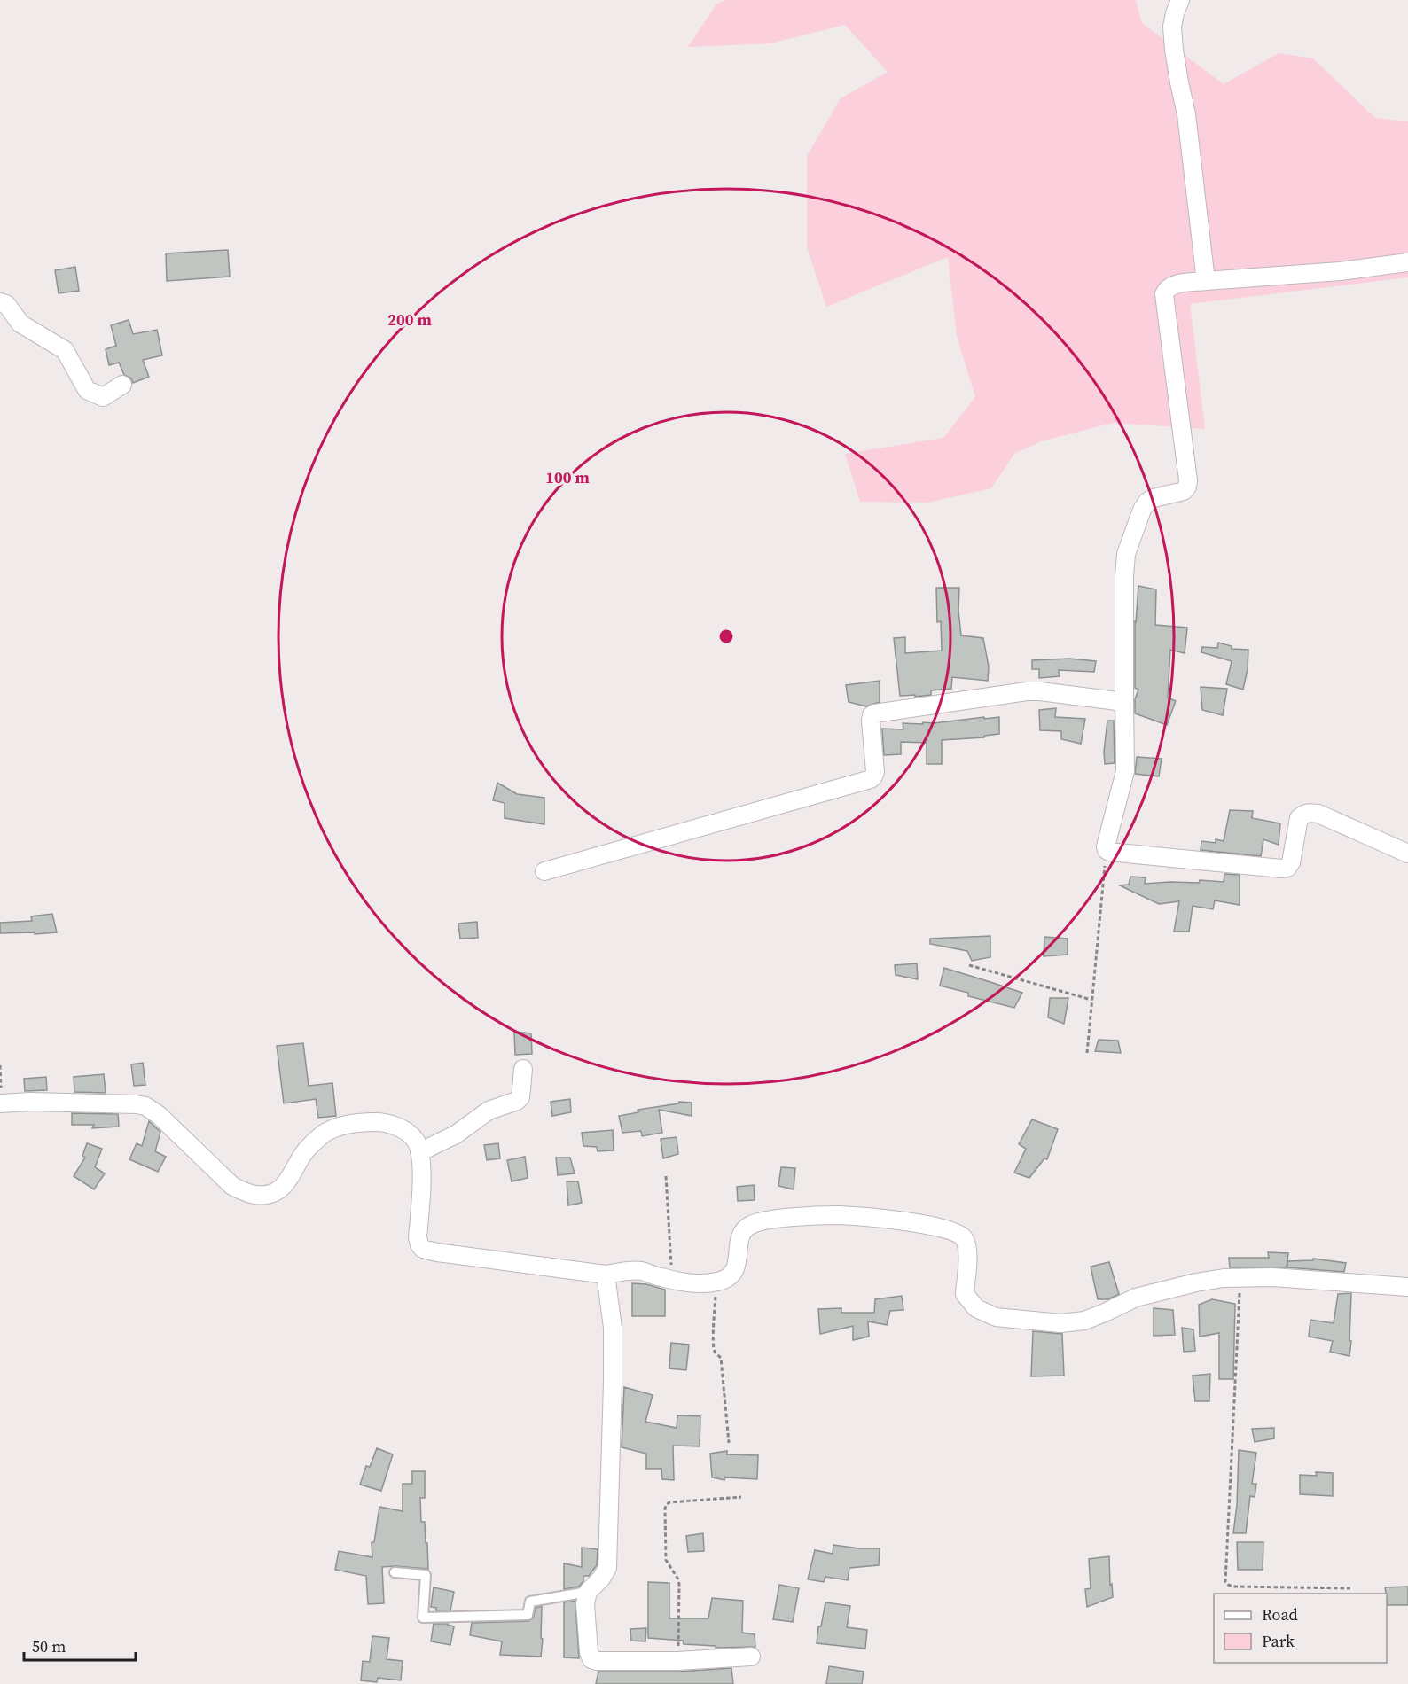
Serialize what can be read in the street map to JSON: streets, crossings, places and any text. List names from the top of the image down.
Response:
{
  "legend": ["Road", "Park"],
  "scale_bar": "50 m",
  "rings": ["200 m", "100 m"]
}
